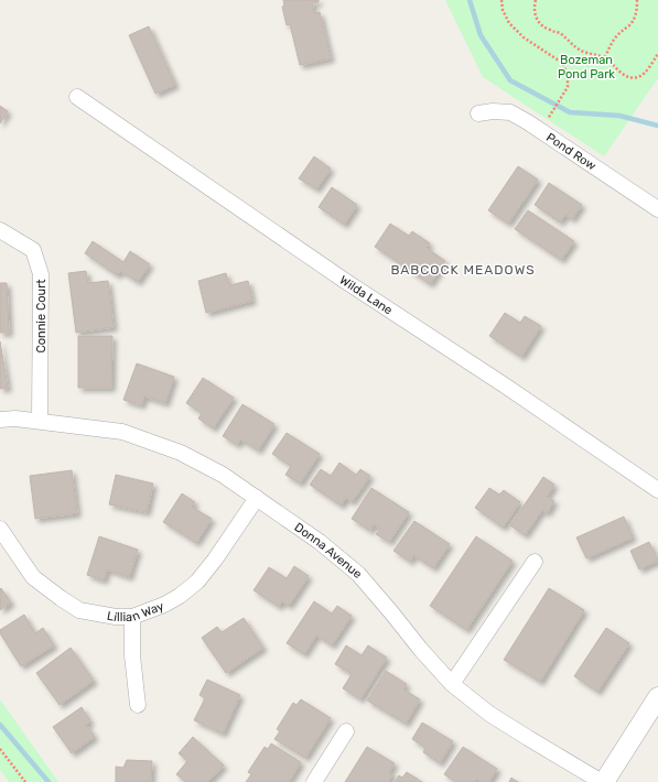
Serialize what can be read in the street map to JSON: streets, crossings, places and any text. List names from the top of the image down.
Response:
{
  "streets": {
    "street": [
      "Pond Row",
      "Wilda Lane",
      "Connie Court",
      "Donna Avenue",
      "Lillian Way"
    ]
  },
  "crossings": [
    ["Connie Court", "Donna Avenue"],
    ["Donna Avenue", "Lillian Way"]
  ],
  "districts": ["BABCOCK MEADOWS"],
  "parks": ["Bozeman Pond Park"]
}
